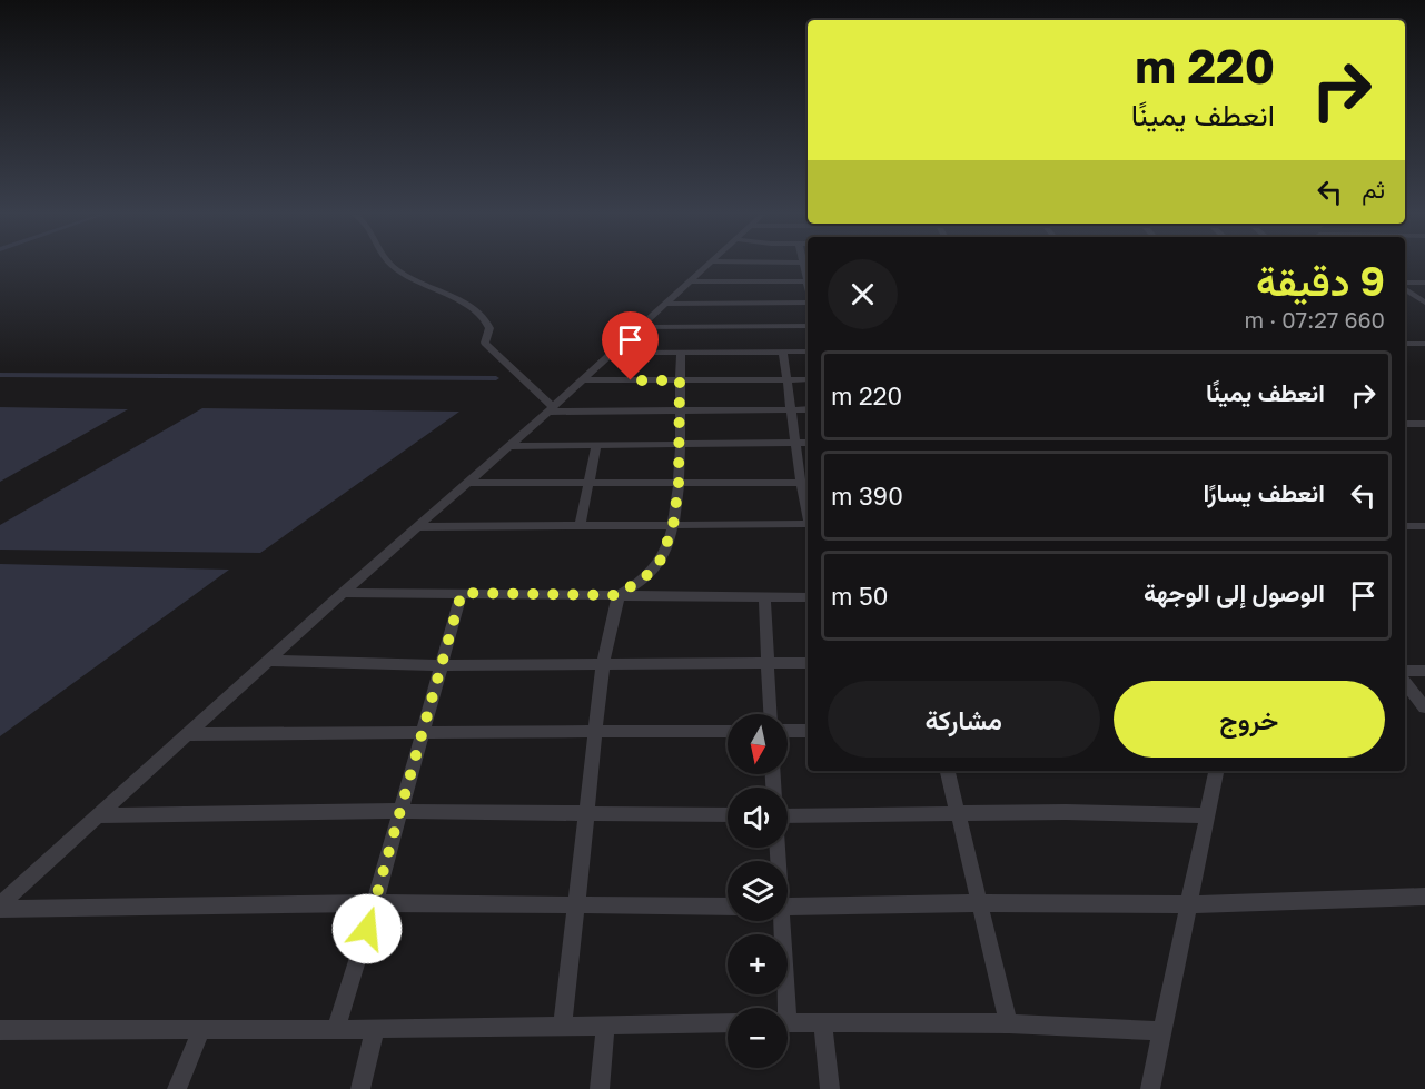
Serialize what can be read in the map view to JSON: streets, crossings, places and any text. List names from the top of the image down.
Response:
{
  "north": "bottom",
  "page": {
    "turn": ["220 m", "انعطف يمينًا"],
    "then": "ثم",
    "heading": ["9 دقيقة", "660 m · 07:27"],
    "list": [
      {
        "name": "انعطف يمينًا",
        "value": "220 m"
      },
      {
        "name": "انعطف يسارًا",
        "value": "390 m"
      },
      {
        "name": "الوصول إلى الوجهة",
        "value": "50 m"
      }
    ],
    "buttons": ["خروج", "مشاركة"],
    "map_buttons": ["+", "−"]
  }
}
